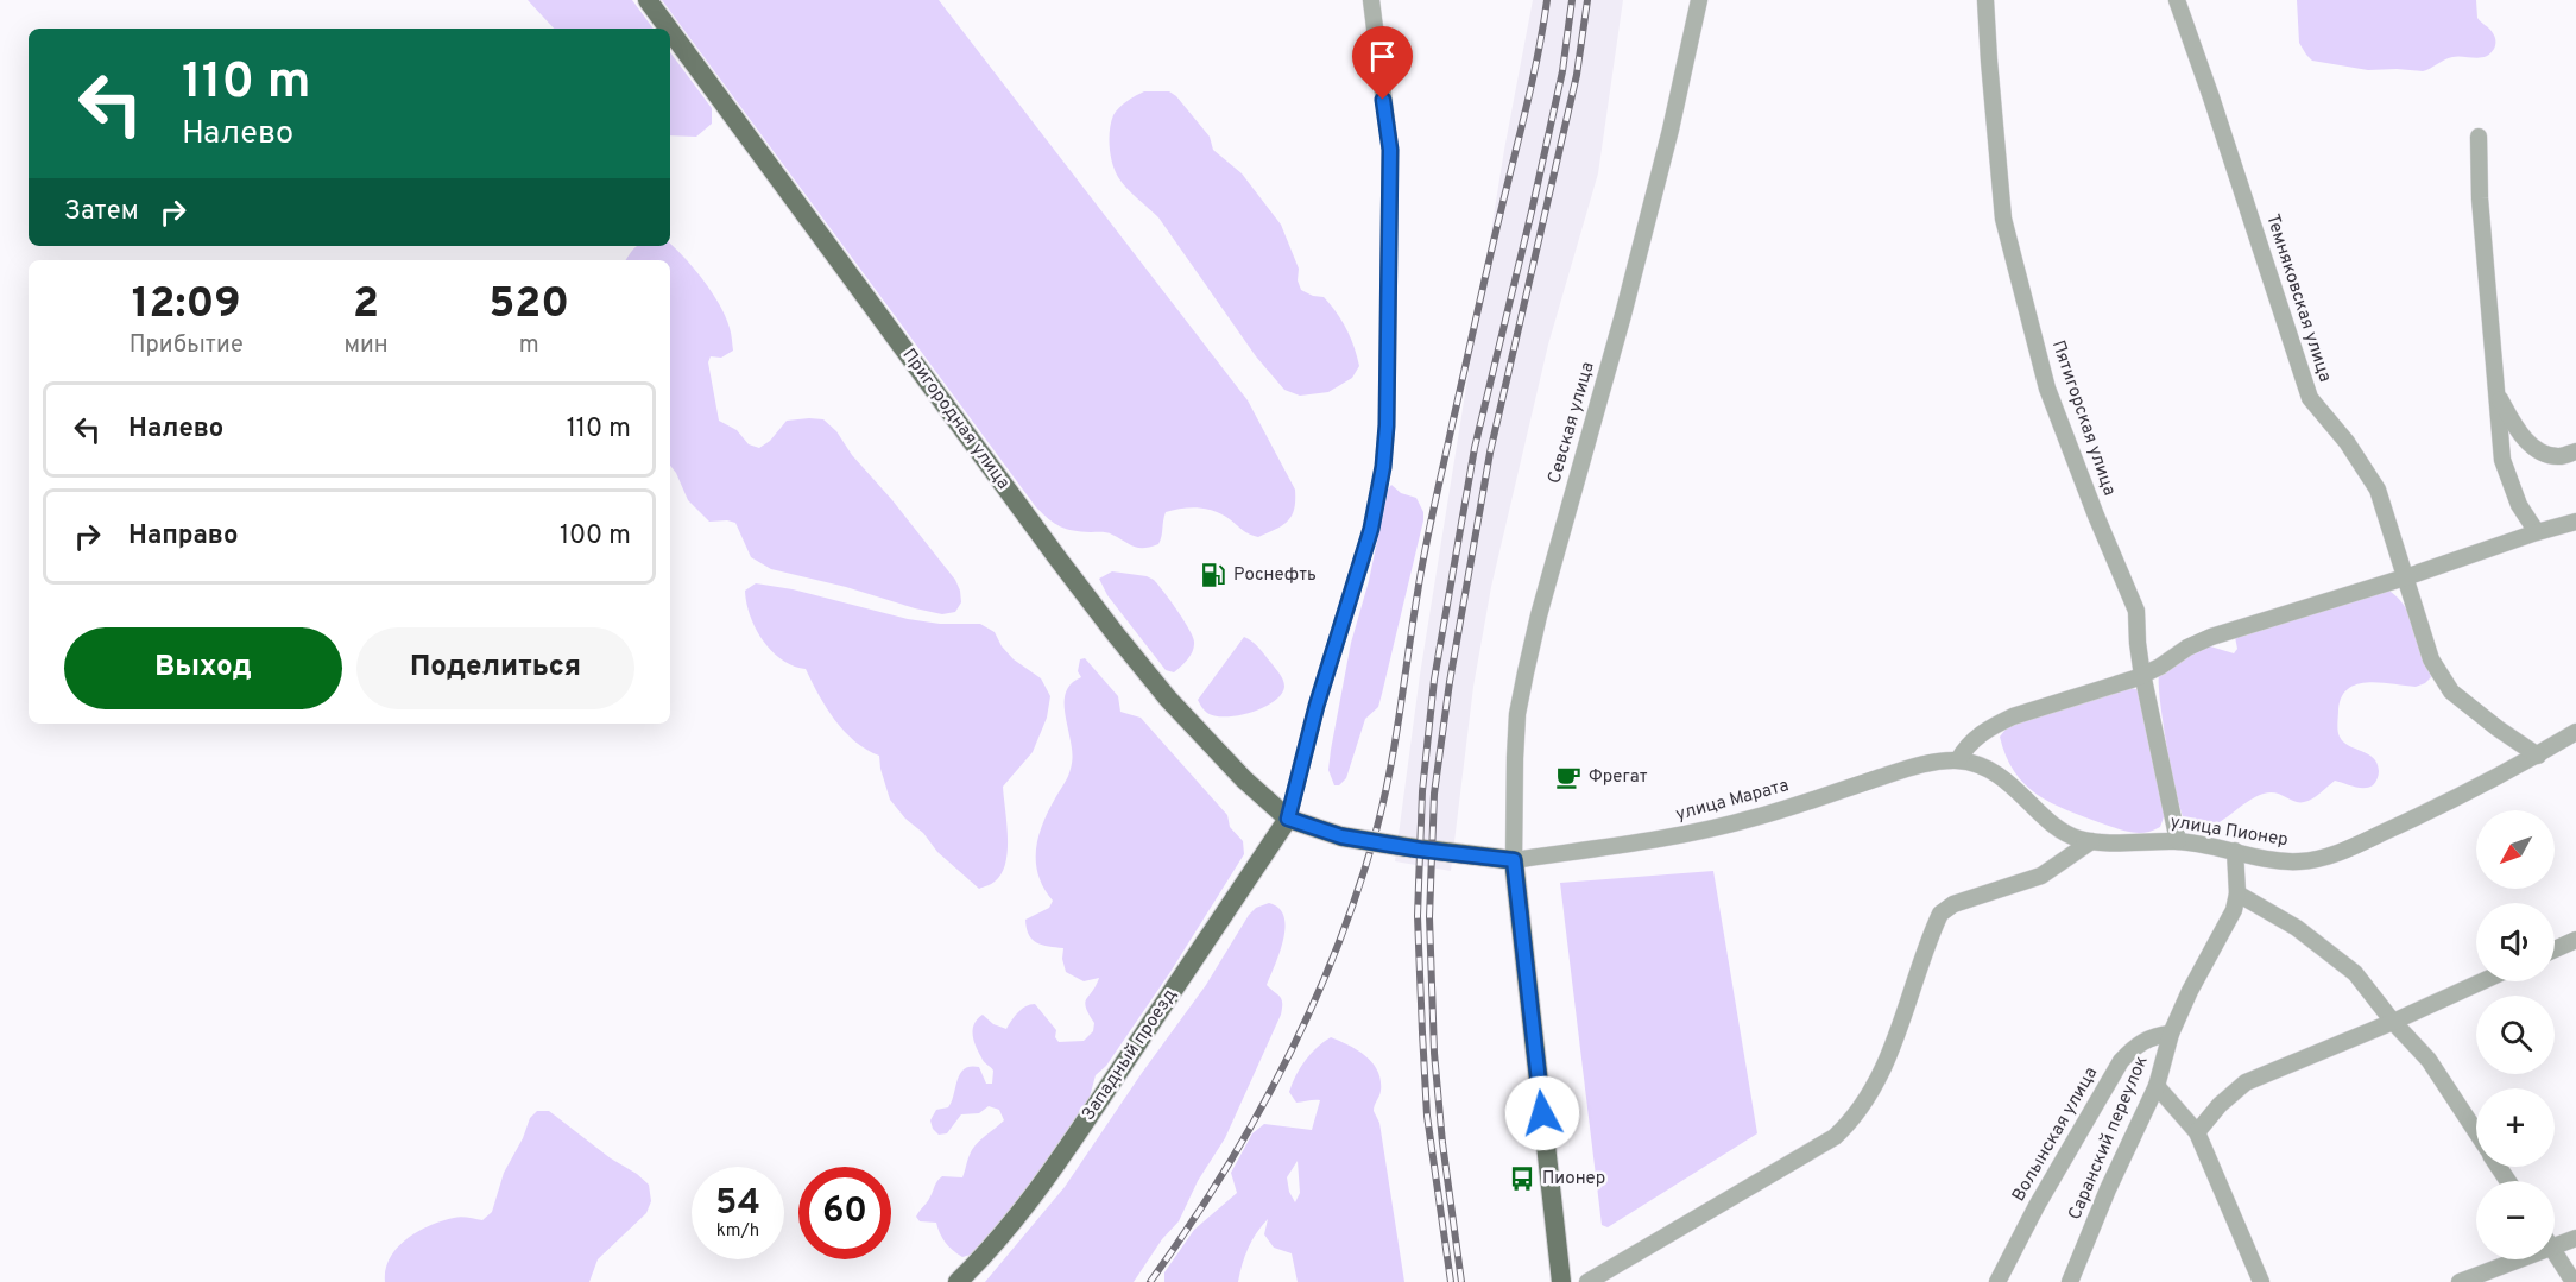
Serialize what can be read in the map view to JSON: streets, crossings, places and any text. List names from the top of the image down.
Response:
{
  "streets": {
    "main road": ["Пригородная улица", "Западный проезд"],
    "street": [
      "Темняковская улица",
      "Пятигорская улица",
      "Севская улица",
      "улица Марата",
      "улица Пионер",
      "Волынская улица",
      "Саранский переулок"
    ]
  },
  "crossings": [
    ["Темняковская улица", "улица Пионер"],
    ["Пятигорская улица", "улица Пионер"],
    ["Пригородная улица", "Западный проезд"],
    ["Севская улица", "улица Марата"],
    ["улица Марата", "улица Пионер"],
    ["улица Пионер", "Саранский переулок"],
    ["Волынская улица", "Саранский переулок"]
  ],
  "places": {
    "fuel station": ["Роснефть"],
    "cafe": ["Фрегат"],
    "bus stop": ["Пионер"]
  },
  "north": "bottom left",
  "page": {
    "turn": ["110 m", "Налево"],
    "then": "Затем",
    "eta": [
      "12:09",
      "Прибытие",
      "2",
      "мин",
      "520",
      "m"
    ],
    "list": [
      {
        "name": "Налево",
        "value": "110 m"
      },
      {
        "name": "Направо",
        "value": "100 m"
      }
    ],
    "buttons": ["Выход", "Поделиться"],
    "map_buttons": ["+", "−"],
    "speed": "54 km/h",
    "limit": "60"
  }
}
